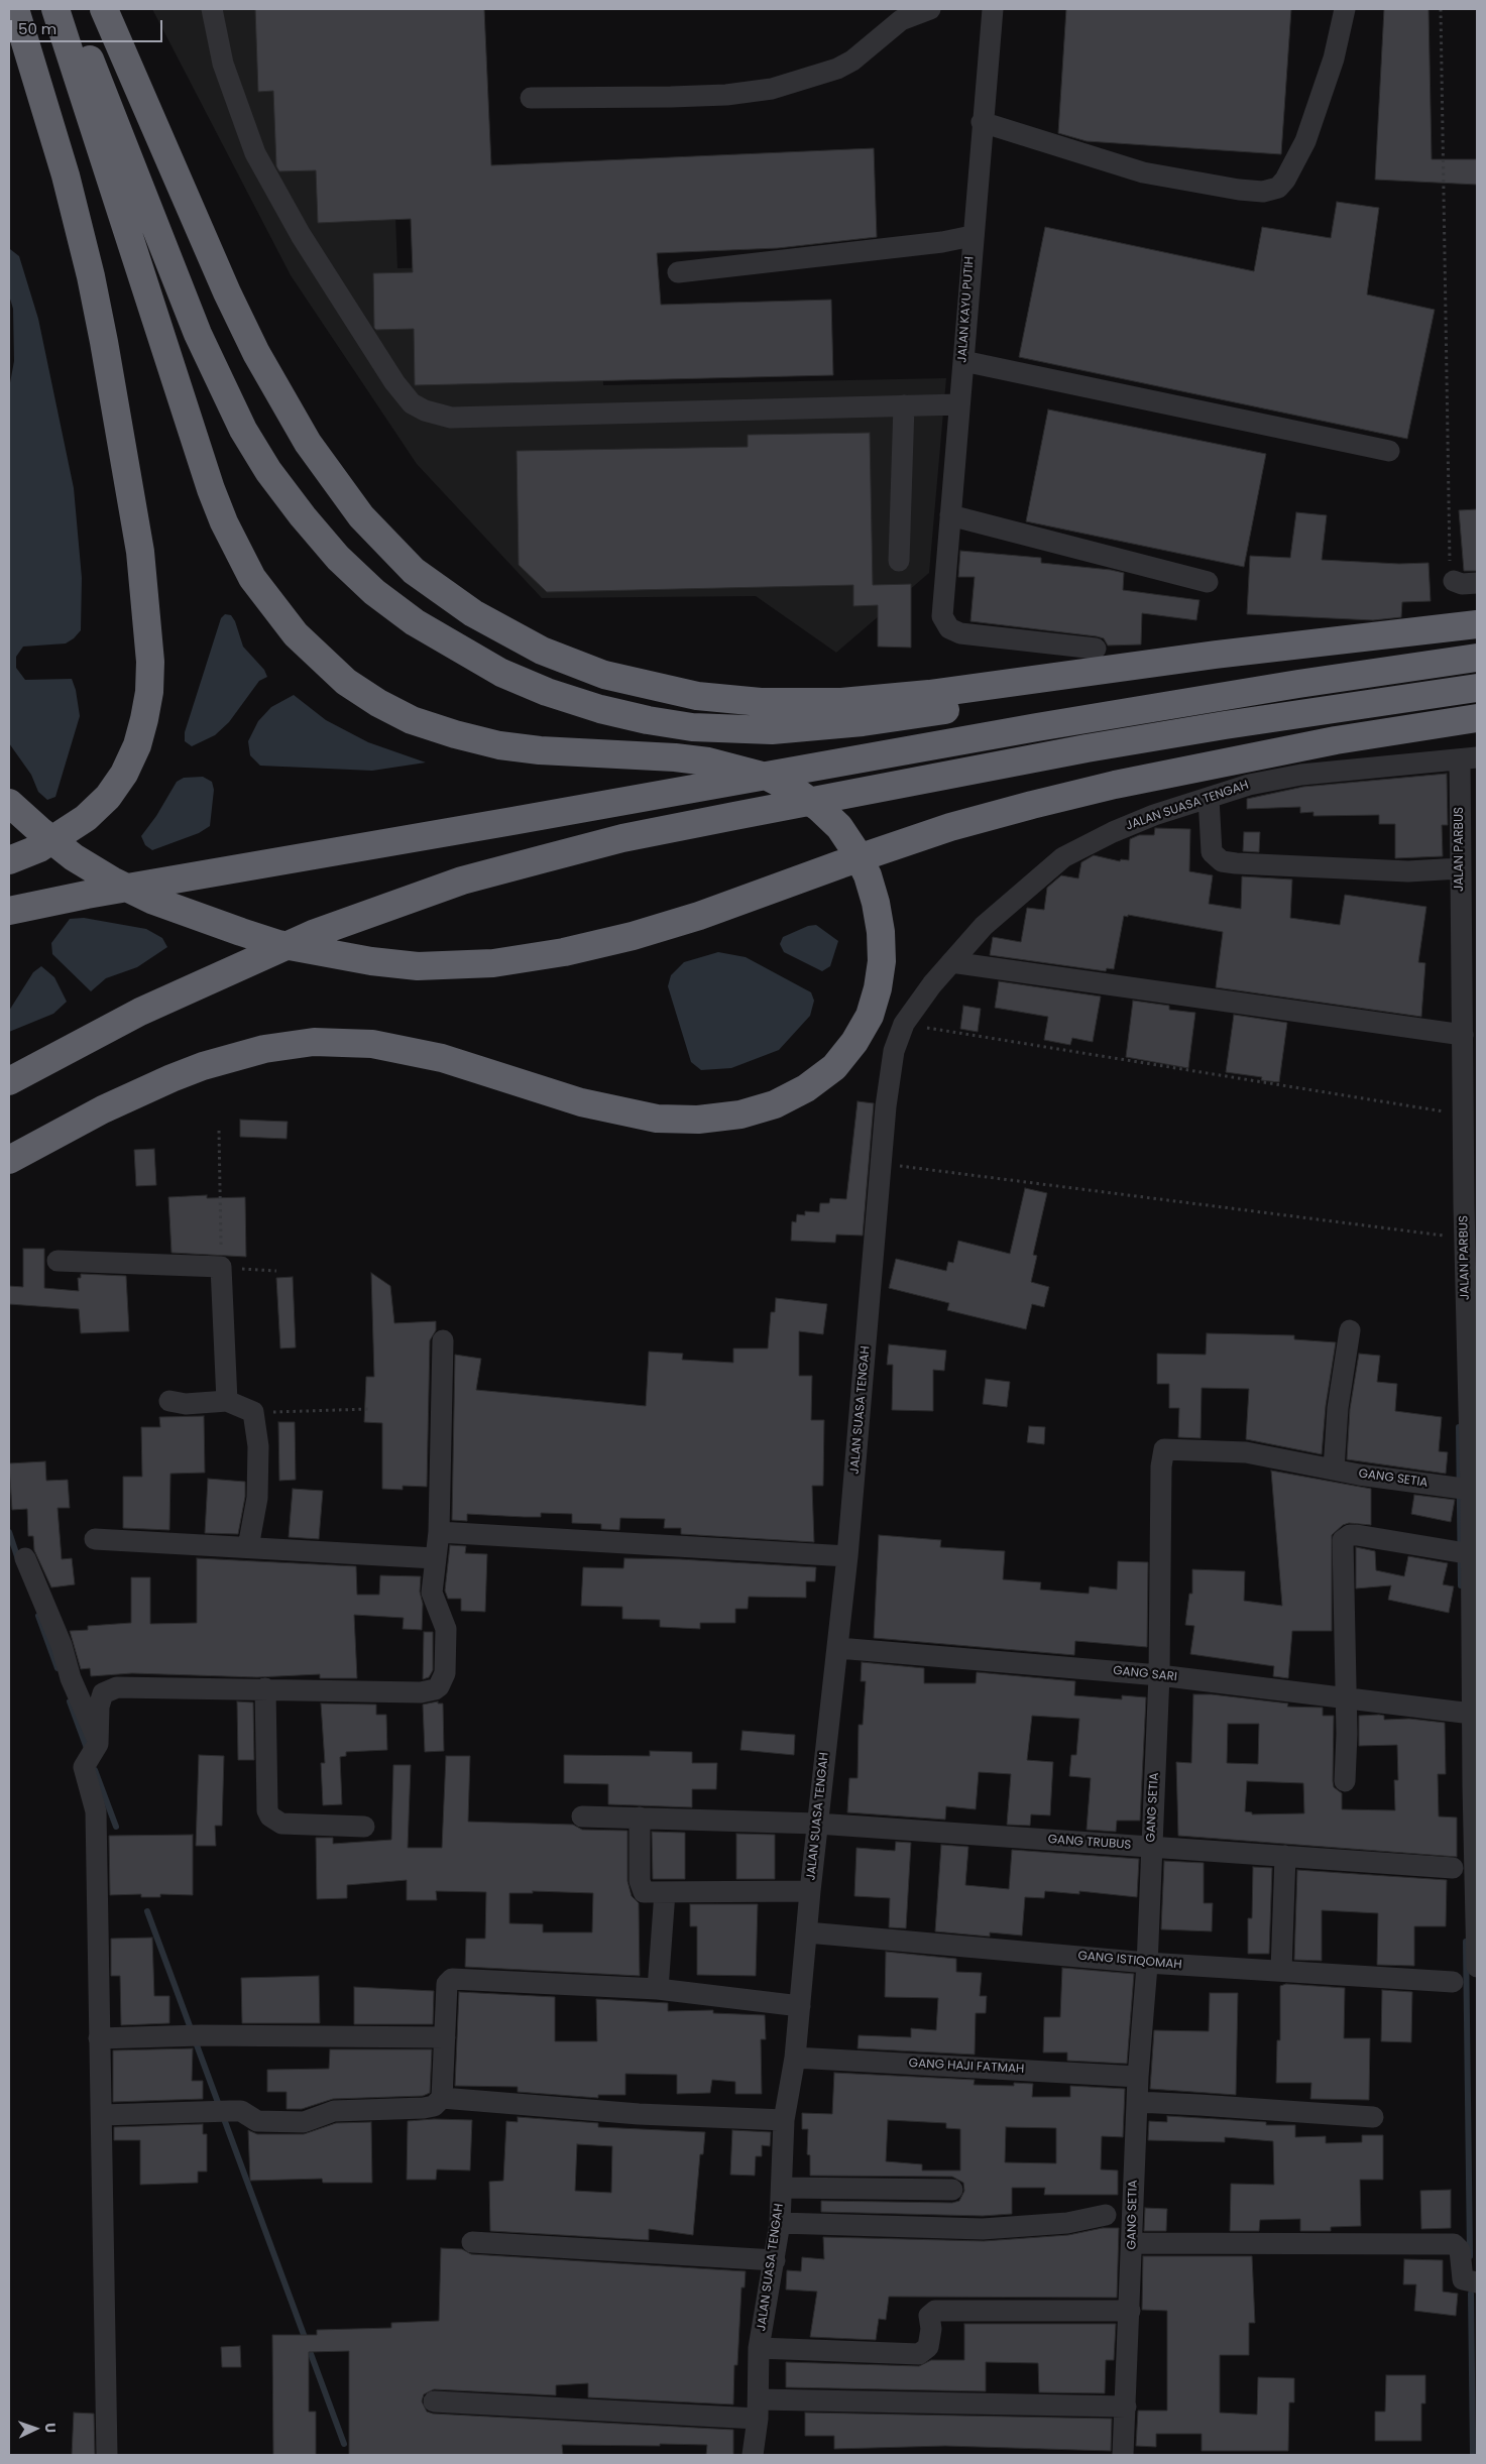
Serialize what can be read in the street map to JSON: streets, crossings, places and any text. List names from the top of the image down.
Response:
{
  "streets": {
    "street": [
      "JALAN KAYU PUTIH",
      "JALAN SUASA TENGAH",
      "JALAN PARBUS",
      "GANG SETIA",
      "GANG SARI",
      "GANG TRUBUS",
      "GANG ISTIQOMAH",
      "GANG HAJI FATMAH"
    ]
  },
  "crossings": [
    ["JALAN SUASA TENGAH", "JALAN PARBUS"],
    ["JALAN SUASA TENGAH", "GANG SARI"],
    ["JALAN SUASA TENGAH", "GANG TRUBUS"],
    ["JALAN SUASA TENGAH", "GANG ISTIQOMAH"],
    ["JALAN SUASA TENGAH", "GANG HAJI FATMAH"],
    ["JALAN PARBUS", "GANG SETIA"],
    ["JALAN PARBUS", "GANG SARI"],
    ["GANG SETIA", "GANG SARI"],
    ["GANG SETIA", "GANG TRUBUS"],
    ["GANG SETIA", "GANG ISTIQOMAH"],
    ["GANG SETIA", "GANG HAJI FATMAH"]
  ],
  "scale_bar": "50 m",
  "north": "right"
}
